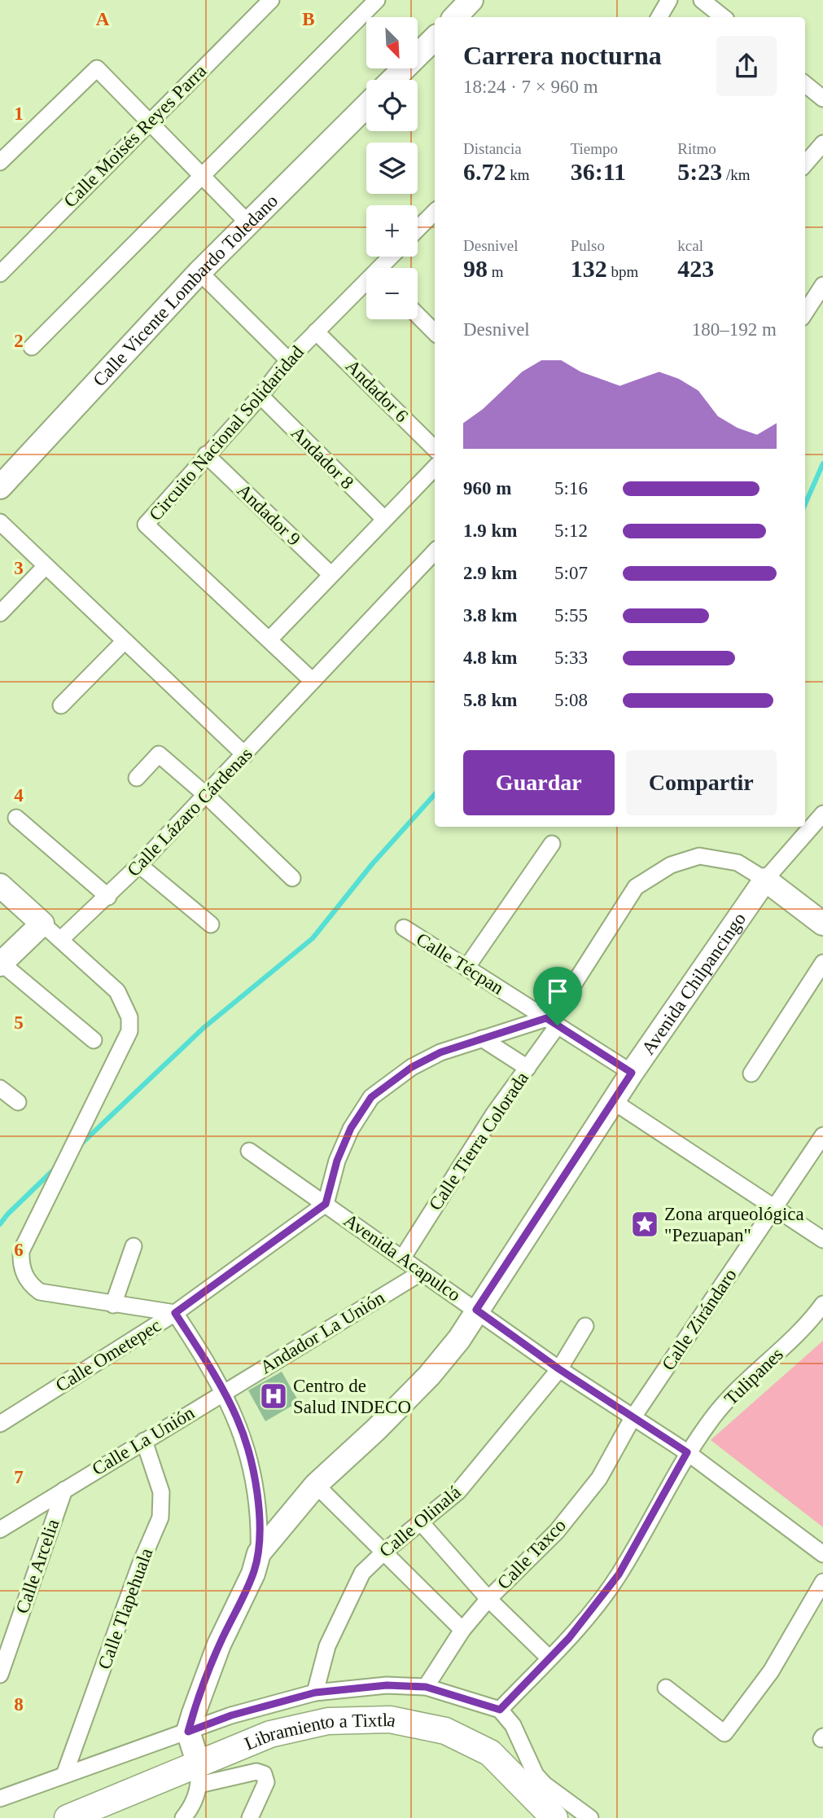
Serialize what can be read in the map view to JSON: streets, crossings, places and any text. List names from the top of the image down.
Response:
{
  "streets": {
    "main road": ["Libramiento a Tixtla"],
    "street": [
      "Calle Moisés Reyes Parra",
      "Calle Vicente Lombardo Toledano",
      "Andador 6",
      "Circuito Nacional Solidaridad",
      "Andador 8",
      "Andador 9",
      "Calle Lázaro Cárdenas",
      "Calle Técpan",
      "Avenida Chilpancingo",
      "Calle Tierra Colorada",
      "Avenida Acapulco",
      "Calle Zirándaro",
      "Andador La Unión",
      "Calle Ometepec",
      "Tulipanes",
      "Calle La Unión",
      "Calle Olinalá",
      "Calle Taxco",
      "Calle Arcelia",
      "Calle Tlapehuala"
    ]
  },
  "crossings": [
    ["Andador 6", "Circuito Nacional Solidaridad"],
    ["Circuito Nacional Solidaridad", "Andador 8"],
    ["Circuito Nacional Solidaridad", "Andador 9"],
    ["Circuito Nacional Solidaridad", "Calle Lázaro Cárdenas"],
    ["Calle Técpan", "Avenida Chilpancingo"],
    ["Calle Técpan", "Calle Tierra Colorada"],
    ["Avenida Chilpancingo", "Calle Tierra Colorada"],
    ["Avenida Chilpancingo", "Avenida Acapulco"],
    ["Calle Tierra Colorada", "Avenida Acapulco"],
    ["Avenida Acapulco", "Calle Zirándaro"],
    ["Avenida Acapulco", "Andador La Unión"],
    ["Avenida Acapulco", "Calle Ometepec"],
    ["Avenida Acapulco", "Tulipanes"],
    ["Avenida Acapulco", "Calle Olinalá"],
    ["Avenida Acapulco", "Calle Taxco"],
    ["Calle Zirándaro", "Calle Taxco"],
    ["Andador La Unión", "Calle La Unión"],
    ["Calle La Unión", "Calle Arcelia"],
    ["Calle La Unión", "Calle Tlapehuala"]
  ],
  "places": {
    "place": ["Zona arqueológica \"Pezuapan\""],
    "hospital": ["Centro de Salud INDECO"]
  },
  "north": "bottom right",
  "page": {
    "map_buttons": ["+", "−"],
    "heading": ["Carrera nocturna", "18:24 · 7 × 960 m"],
    "stats": [
      ["Distancia", "6.72 km"],
      ["Tiempo", "36:11"],
      ["Ritmo", "5:23 /km"],
      ["Desnivel", "98 m"],
      ["Pulso", "132 bpm"],
      ["kcal", "423"]
    ],
    "chart": ["Desnivel", "180–192 m"],
    "list": [
      {
        "name": "960 m",
        "note": "5:16"
      },
      {
        "name": "1.9 km",
        "note": "5:12"
      },
      {
        "name": "2.9 km",
        "note": "5:07"
      },
      {
        "name": "3.8 km",
        "note": "5:55"
      },
      {
        "name": "4.8 km",
        "note": "5:33"
      },
      {
        "name": "5.8 km",
        "note": "5:08"
      }
    ],
    "buttons": ["Guardar", "Compartir"]
  },
  "grid": {
    "columns": ["A", "B"],
    "rows": [
      "1",
      "2",
      "3",
      "4",
      "5",
      "6",
      "7",
      "8"
    ]
  }
}
